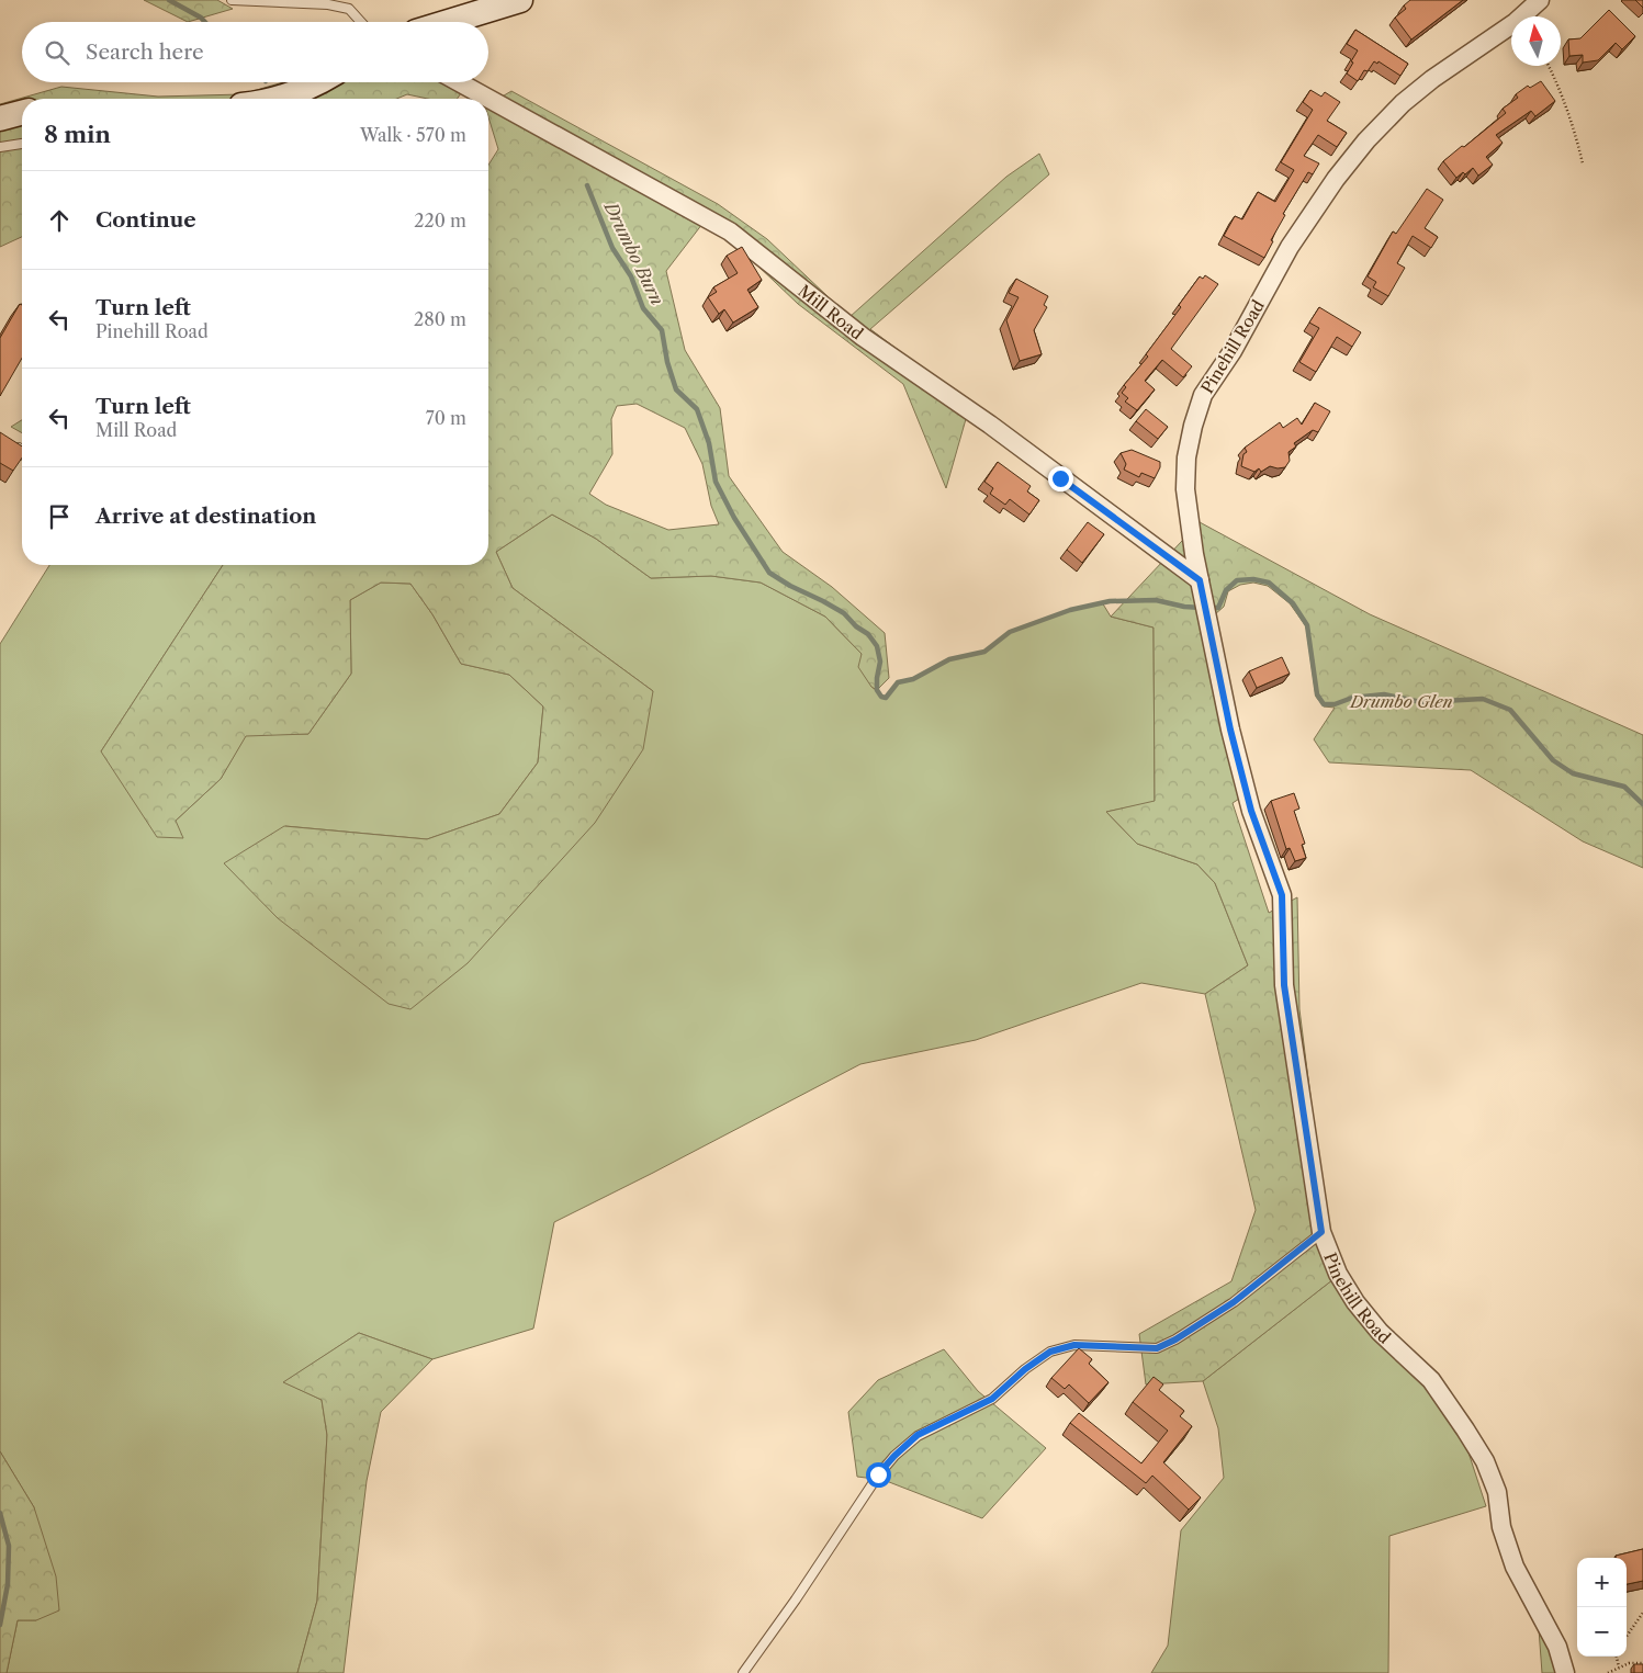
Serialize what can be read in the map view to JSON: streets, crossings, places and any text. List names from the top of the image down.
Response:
{
  "streets": {
    "street": ["Mill Road", "Pinehill Road"]
  },
  "crossings": [
    ["Mill Road", "Pinehill Road"]
  ],
  "water": ["Drumbo Burn"],
  "parks": ["Drumbo Glen"],
  "north": "top",
  "page": {
    "search": "Search here",
    "heading": ["8 min", "Walk · 570 m"],
    "list": [
      ["Continue", "220 m"],
      ["Turn left", "Pinehill Road", "280 m"],
      ["Turn left", "Mill Road", "70 m"],
      "Arrive at destination"
    ],
    "map_buttons": ["+", "−"]
  }
}
